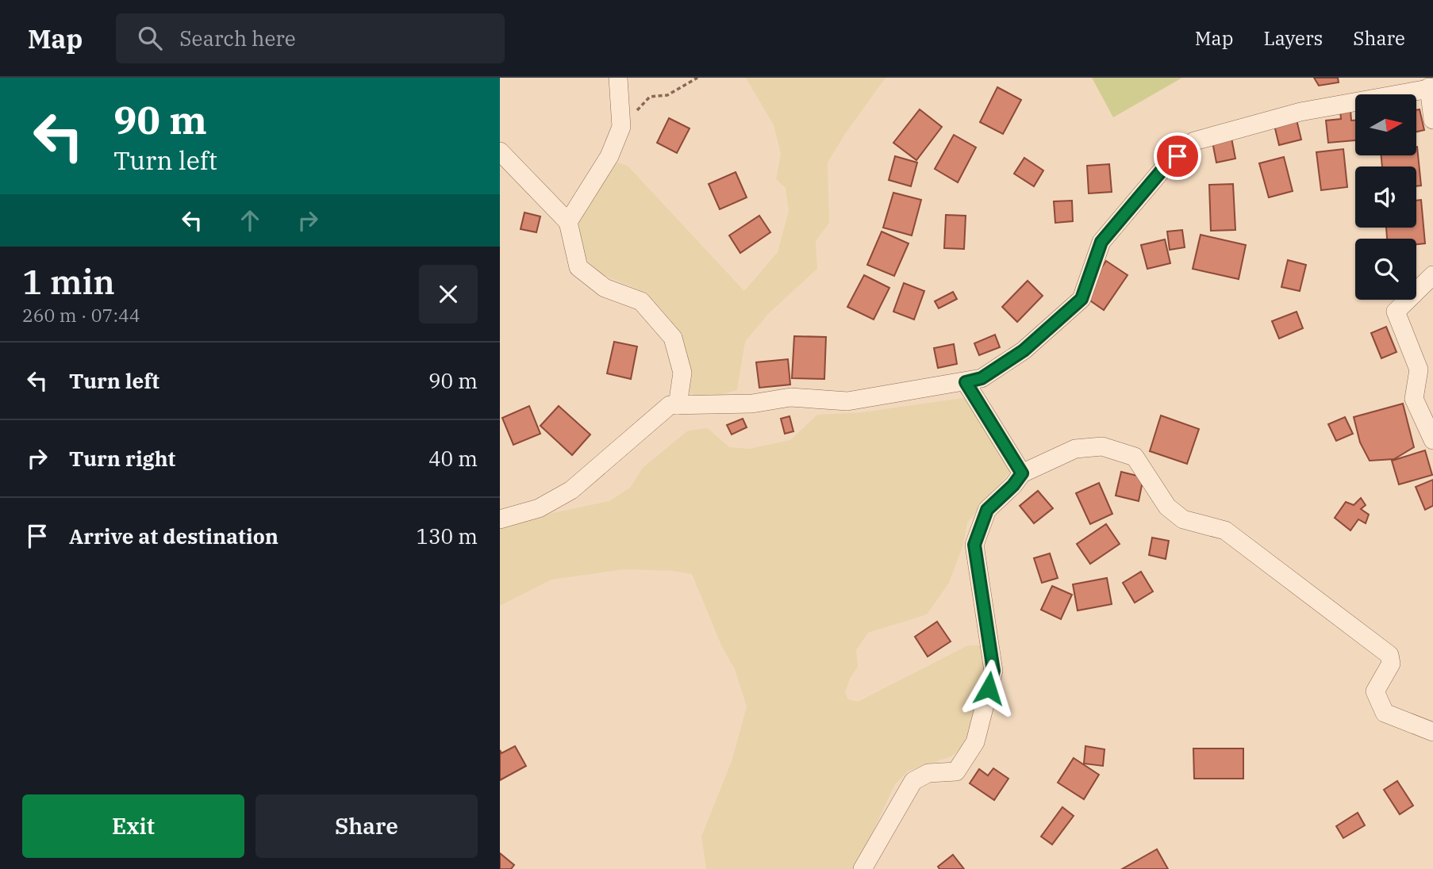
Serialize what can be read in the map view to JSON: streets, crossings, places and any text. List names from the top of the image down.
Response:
{
  "north": "right",
  "page": {
    "header": "Map",
    "search": "Search here",
    "nav": ["Map", "Layers", "Share"],
    "turn": ["90 m", "Turn left"],
    "heading": ["1 min", "260 m · 07:44"],
    "list": [
      {
        "name": "Turn left",
        "value": "90 m"
      },
      {
        "name": "Turn right",
        "value": "40 m"
      },
      {
        "name": "Arrive at destination",
        "value": "130 m"
      }
    ],
    "buttons": ["Exit", "Share"]
  }
}
